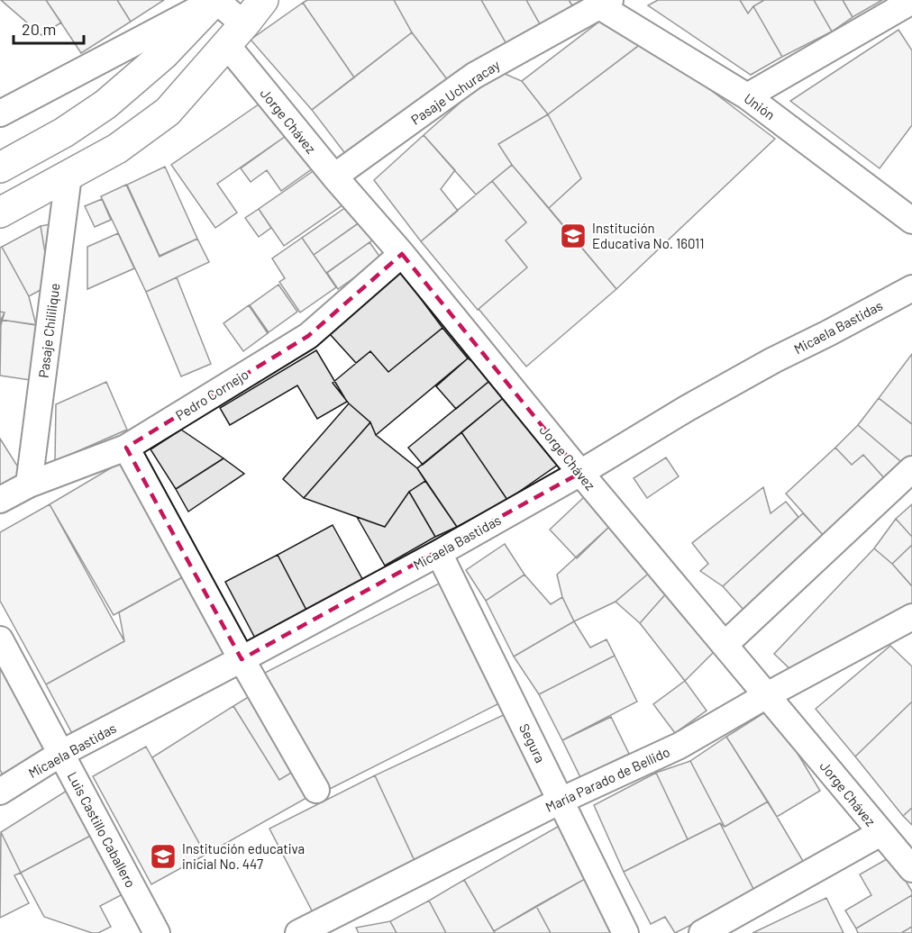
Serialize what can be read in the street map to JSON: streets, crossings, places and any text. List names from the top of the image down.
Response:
{
  "streets": {
    "street": [
      "Pasaje Uchuracay",
      "Unión",
      "Jorge Chávez",
      "Micaela Bastidas",
      "Pasaje Chililique",
      "Pedro Cornejo",
      "Segura",
      "María Parado de Bellido",
      "Luis Castillo Caballero"
    ]
  },
  "crossings": [
    ["Pasaje Uchuracay", "Unión"],
    ["Pasaje Uchuracay", "Jorge Chávez"],
    ["Jorge Chávez", "Micaela Bastidas"],
    ["Jorge Chávez", "Pedro Cornejo"],
    ["Jorge Chávez", "María Parado de Bellido"],
    ["Micaela Bastidas", "Segura"],
    ["Micaela Bastidas", "Luis Castillo Caballero"],
    ["Pasaje Chililique", "Pedro Cornejo"],
    ["Segura", "María Parado de Bellido"]
  ],
  "places": {
    "school or university": ["Institución Educativa No. 16011", "Institución educativa inicial No. 447"]
  },
  "scale_bar": "20 m"
}
